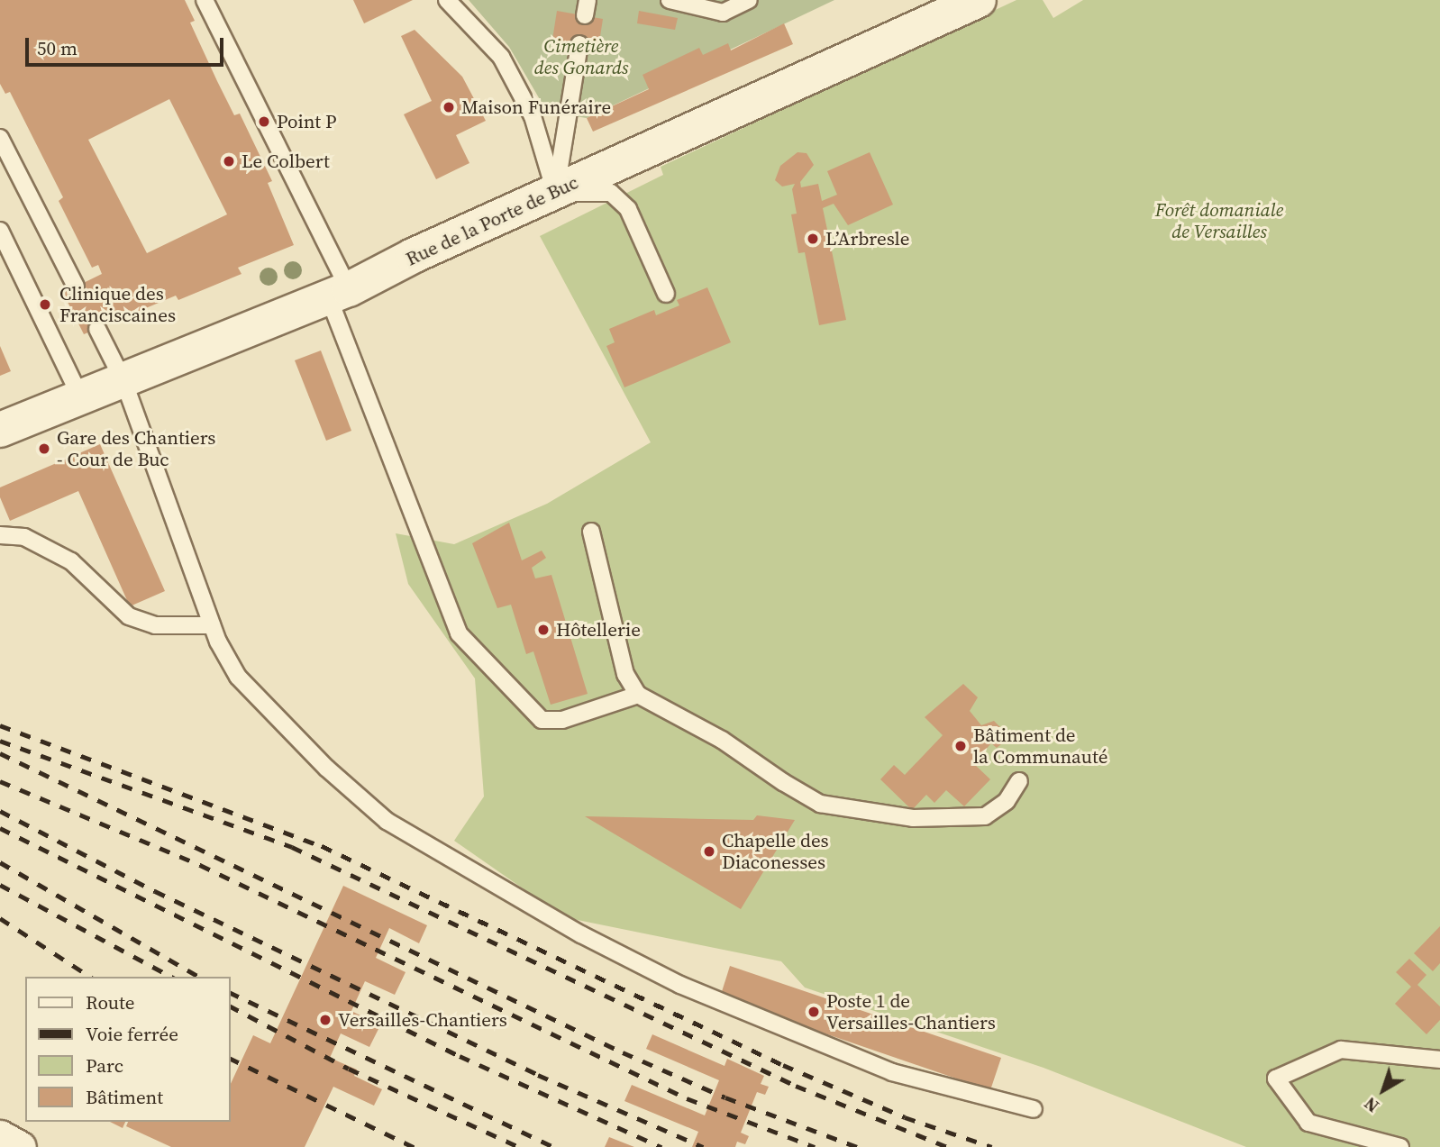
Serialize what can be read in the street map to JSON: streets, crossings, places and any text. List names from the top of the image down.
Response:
{
  "streets": {
    "main road": ["Rue de la Porte de Buc"]
  },
  "parks": ["Cimetière des Gonards", "Forêt domaniale de Versailles"],
  "places": [
    "Maison Funéraire",
    "Point P",
    "Le Colbert",
    "L’Arbresle",
    "Clinique des Franciscaines",
    "Gare des Chantiers - Cour de Buc",
    "Hôtellerie",
    "Bâtiment de la Communauté",
    "Chapelle des Diaconesses",
    "Poste 1 de Versailles-Chantiers",
    "Versailles-Chantiers"
  ],
  "legend": [
    "Route",
    "Voie ferrée",
    "Parc",
    "Bâtiment"
  ],
  "scale_bar": "50 m",
  "north": "bottom left"
}
